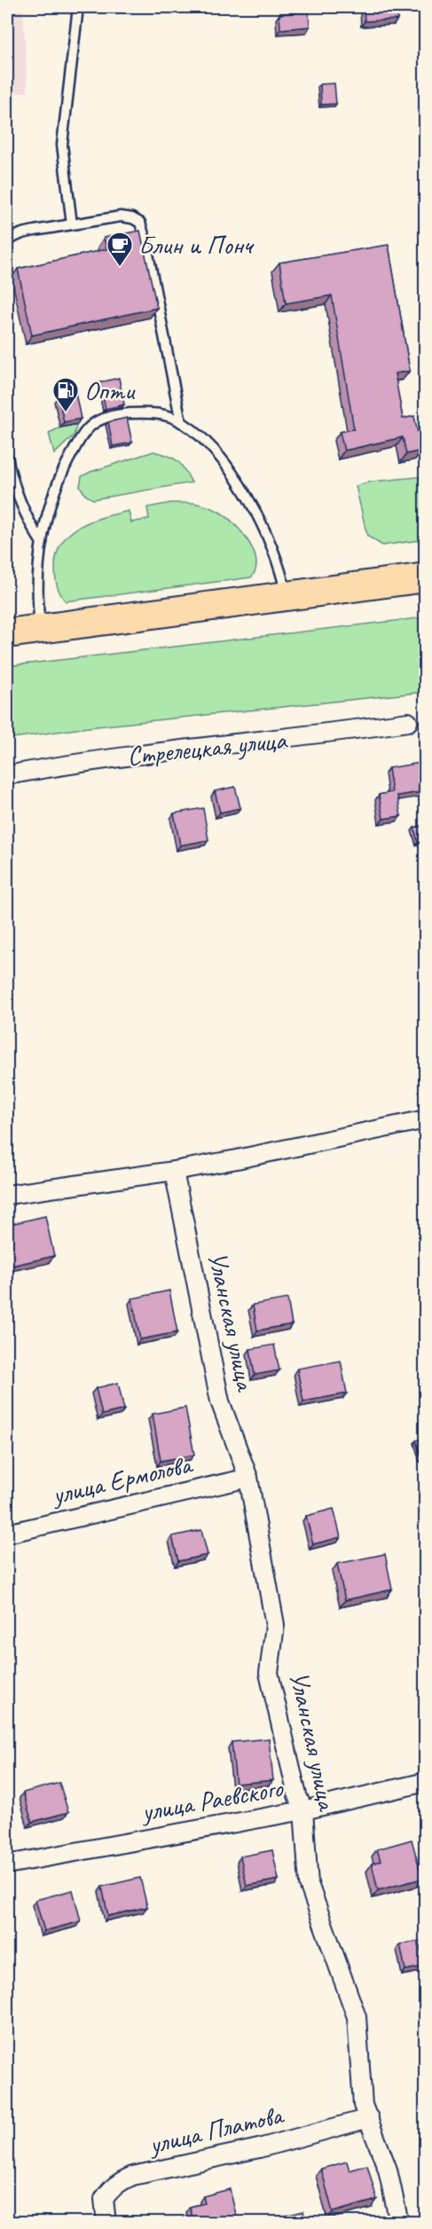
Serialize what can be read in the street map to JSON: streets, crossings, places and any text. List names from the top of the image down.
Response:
{
  "streets": {
    "street": [
      "Стрелецкая улица",
      "Уланская улица",
      "улица Ермолова",
      "улица Раевского",
      "улица Платова"
    ]
  },
  "crossings": [
    ["Уланская улица", "улица Ермолова"],
    ["Уланская улица", "улица Раевского"],
    ["Уланская улица", "улица Платова"]
  ],
  "places": {
    "cafe": ["Блин и Понч"],
    "fuel station": ["Опти"]
  }
}
